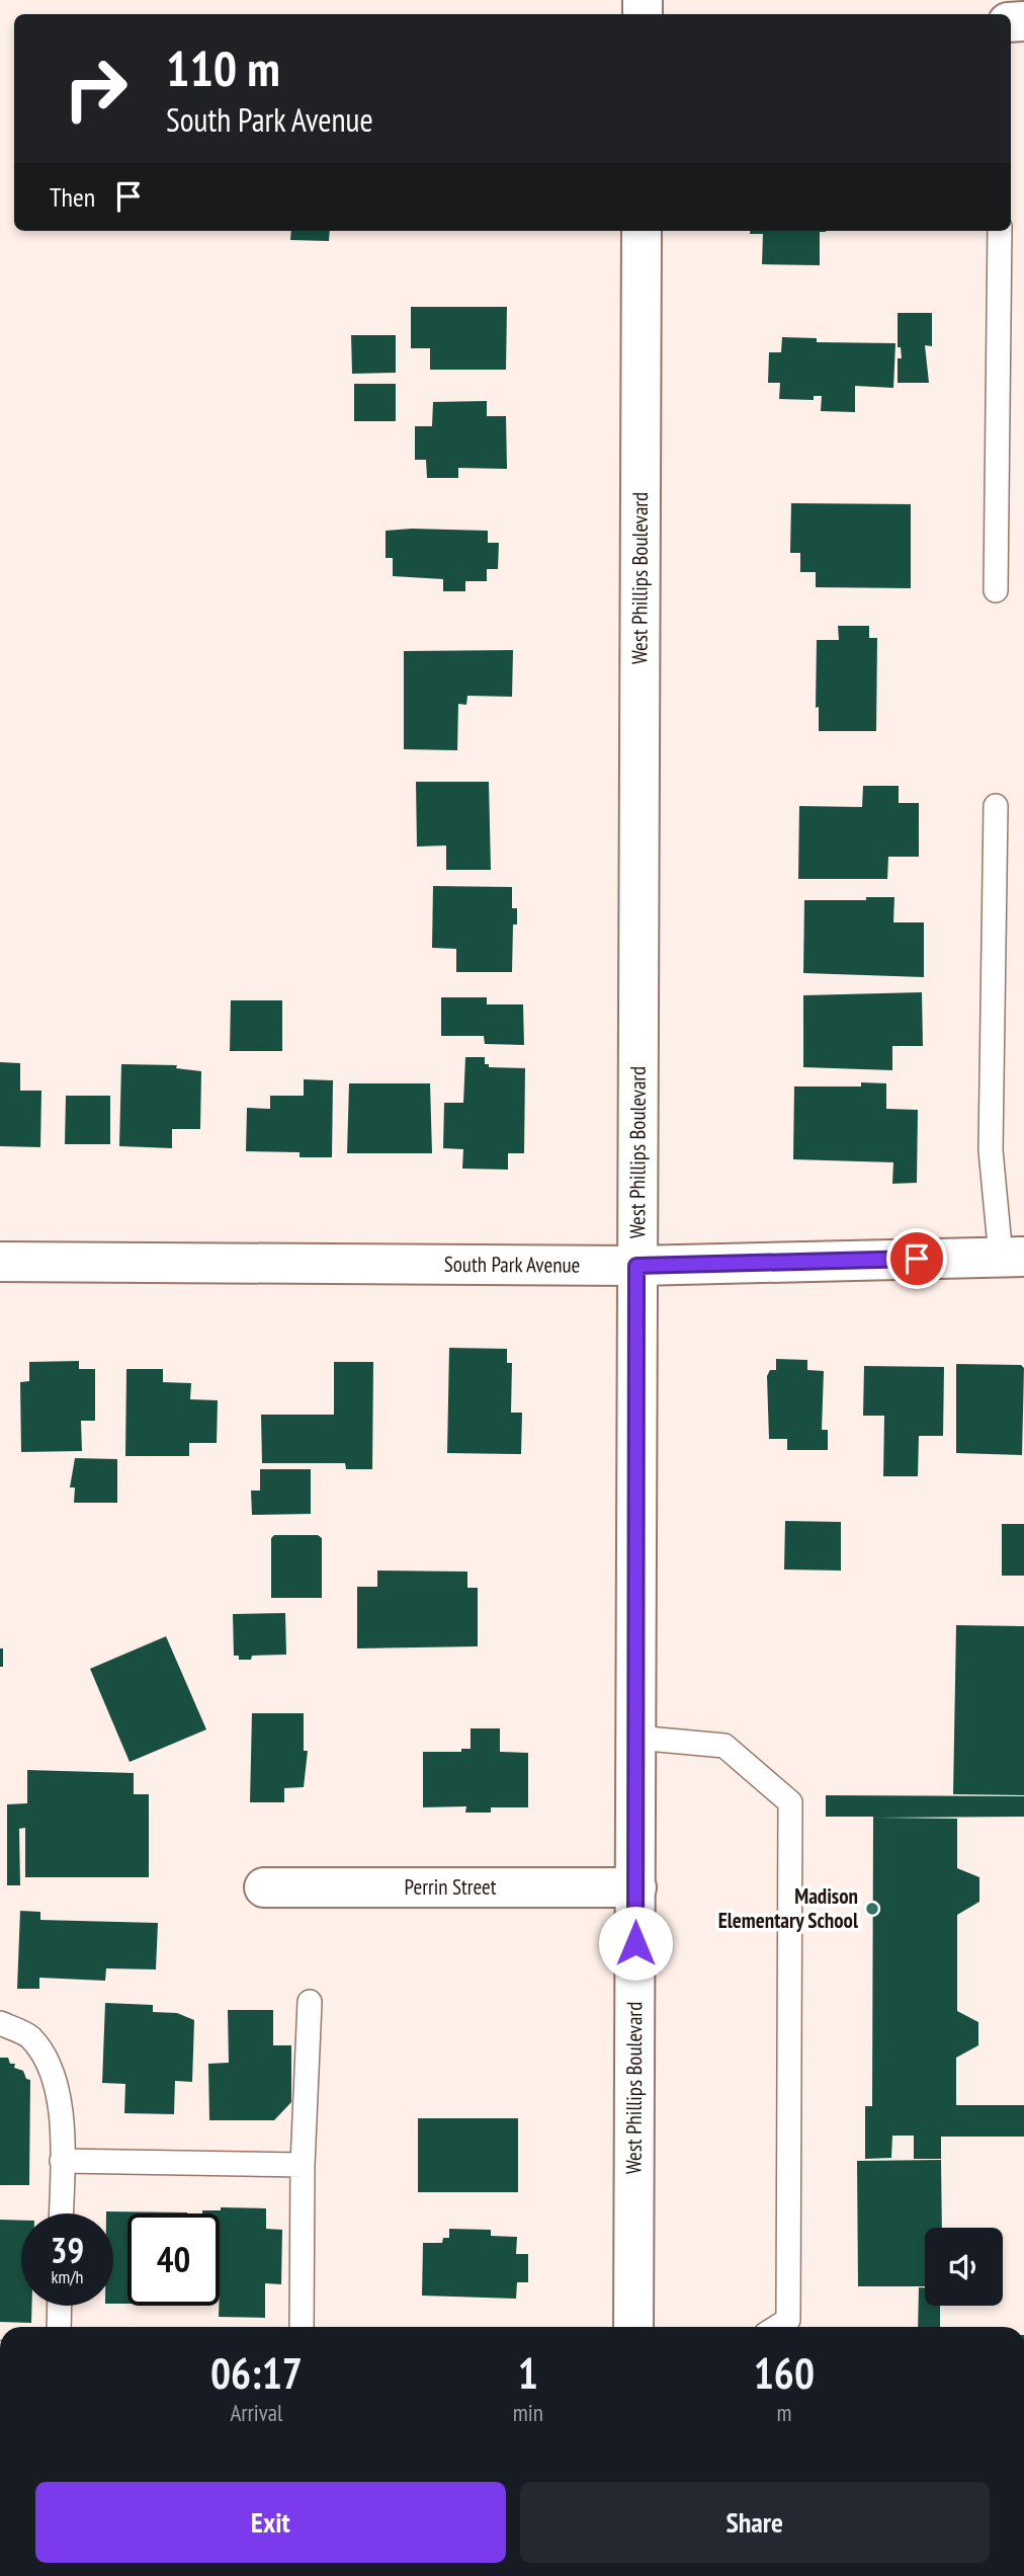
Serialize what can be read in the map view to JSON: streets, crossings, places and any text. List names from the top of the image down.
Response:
{
  "streets": {
    "street": ["West Phillips Boulevard", "South Park Avenue", "Perrin Street"]
  },
  "crossings": [
    ["West Phillips Boulevard", "South Park Avenue"],
    ["West Phillips Boulevard", "Perrin Street"]
  ],
  "places": ["Madison Elementary School"],
  "page": {
    "turn": ["110 m", "South Park Avenue"],
    "then": "Then",
    "speed": "39 km/h",
    "limit": "40",
    "eta": [
      "06:17",
      "Arrival",
      "1",
      "min",
      "160",
      "m"
    ],
    "buttons": ["Exit", "Share"]
  }
}
